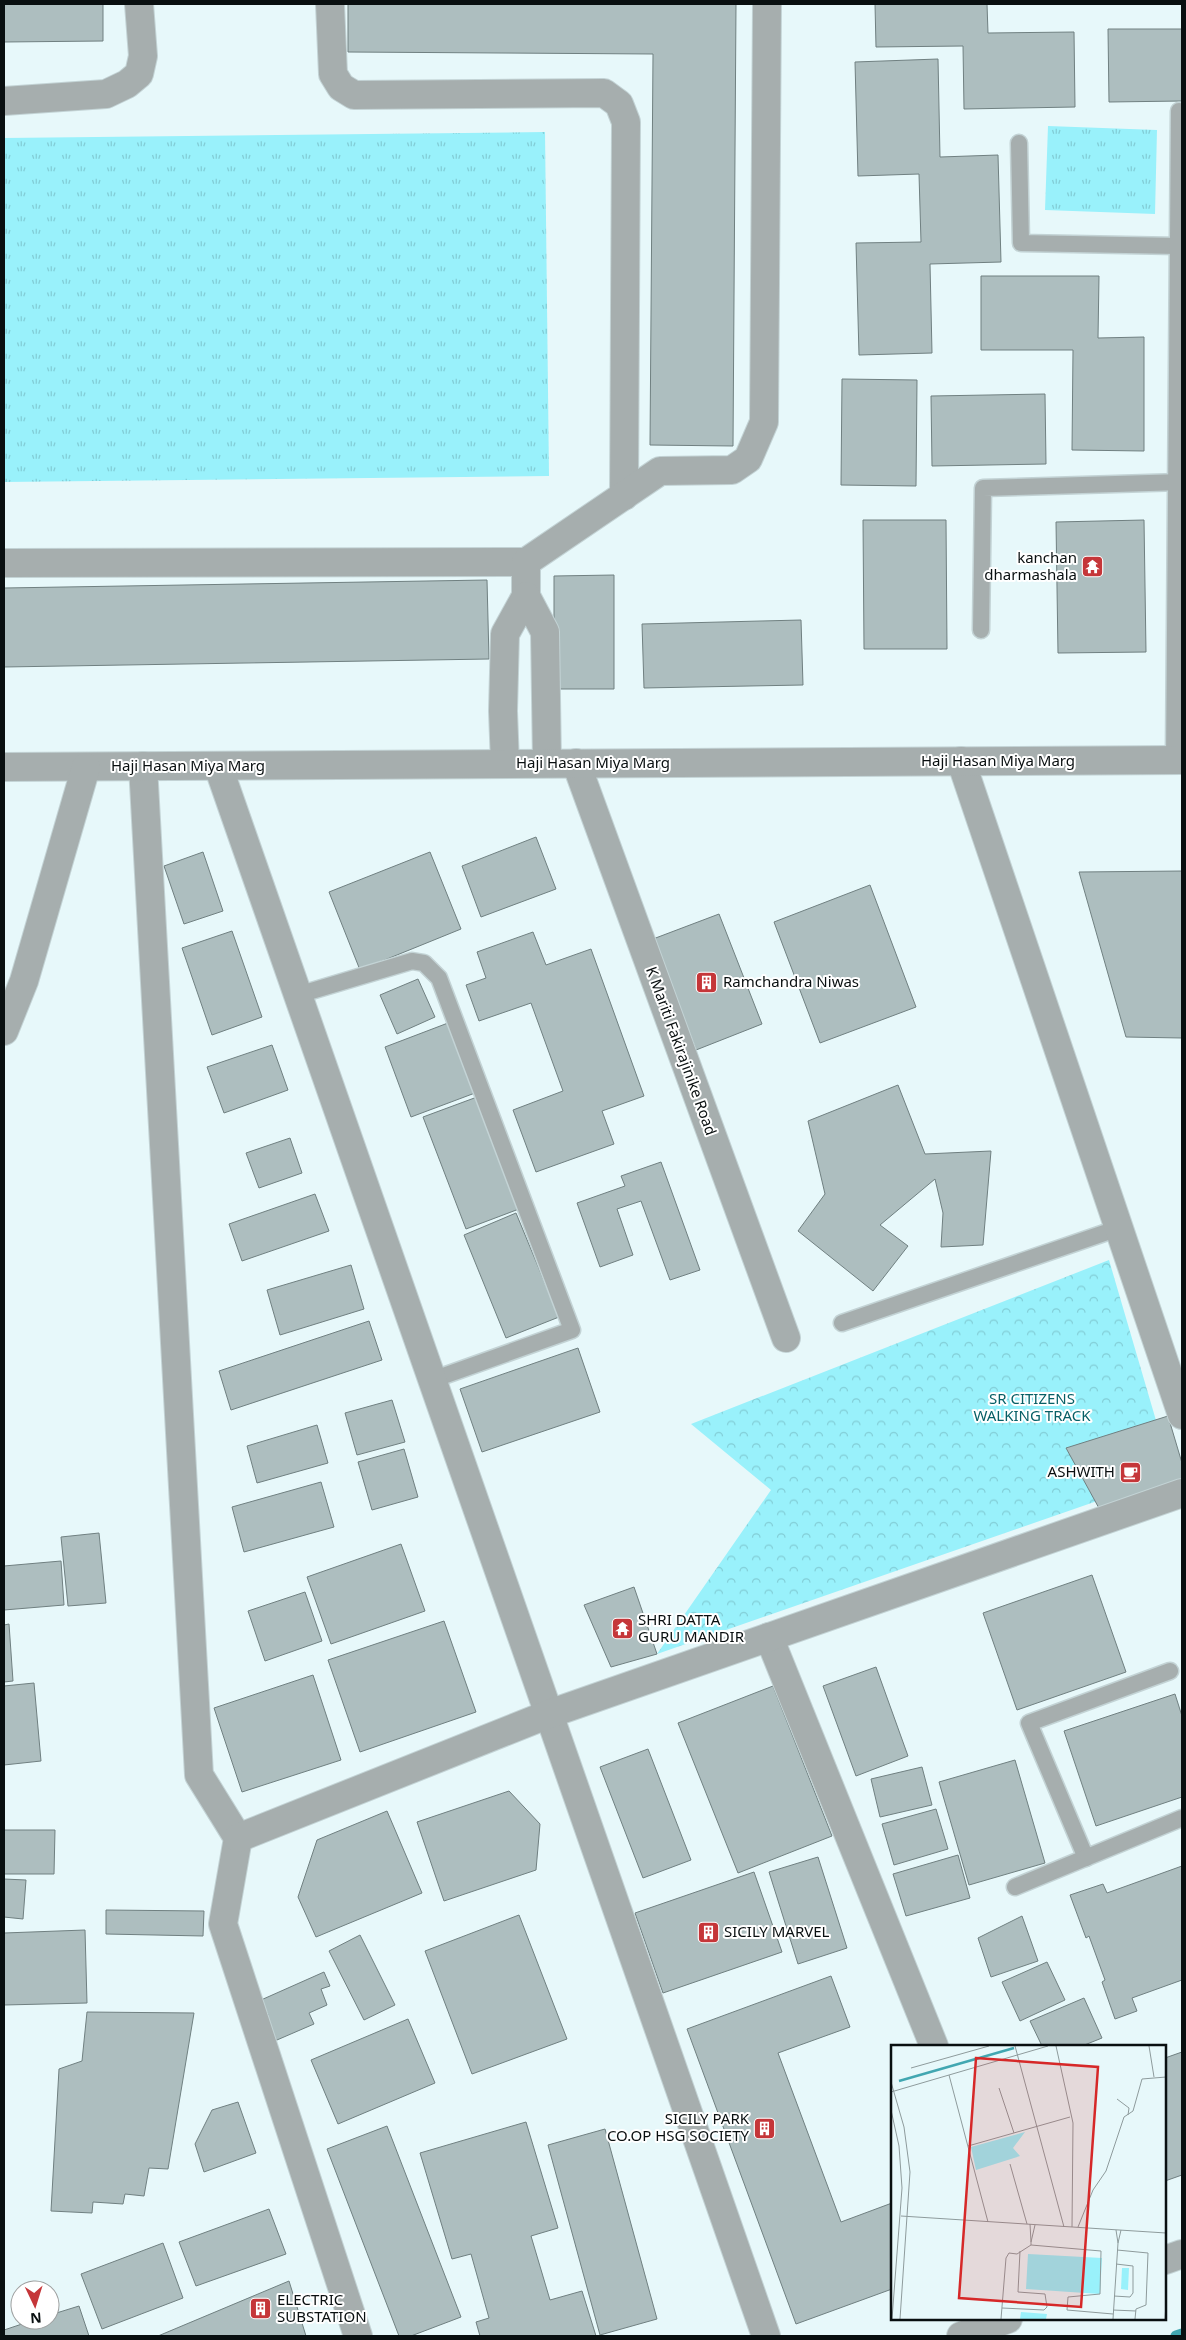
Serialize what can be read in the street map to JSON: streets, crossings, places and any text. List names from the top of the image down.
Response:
{
  "streets": {
    "street": ["Haji Hasan Miya Marg", "K Mariti Fakirajinike Road"]
  },
  "crossings": [
    ["Haji Hasan Miya Marg", "K Mariti Fakirajinike Road"]
  ],
  "parks": ["SR CITIZENS WALKING TRACK"],
  "places": {
    "temple": ["kanchan dharmashala", "SHRI DATTA GURU MANDIR"],
    "building": [
      "Ramchandra Niwas",
      "SICILY MARVEL",
      "SICILY PARK CO.OP HSG SOCIETY",
      "ELECTRIC SUBSTATION"
    ],
    "cafe": ["ASHWITH"]
  },
  "north": "bottom"
}
